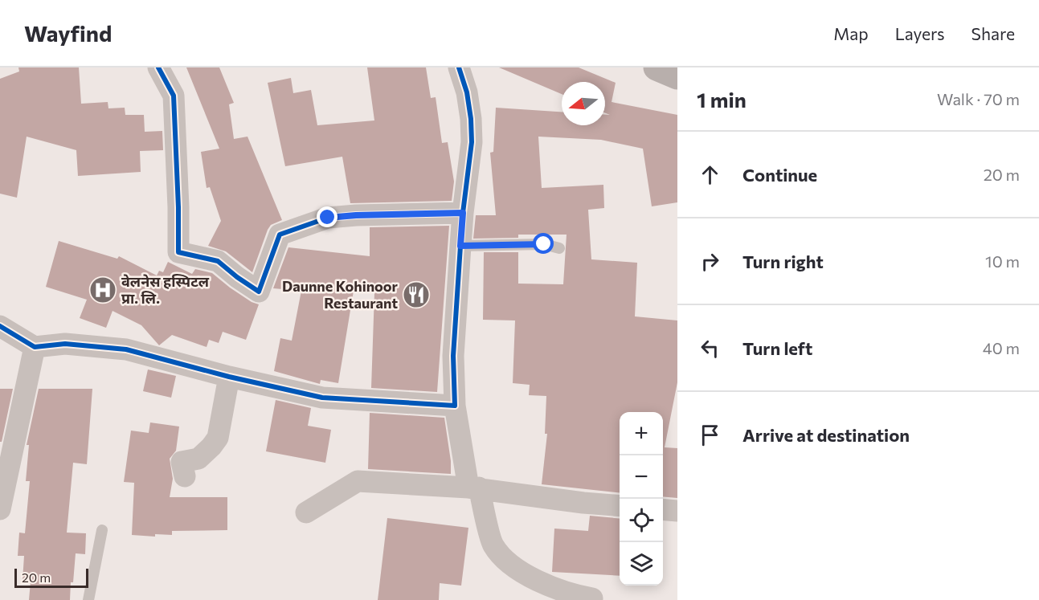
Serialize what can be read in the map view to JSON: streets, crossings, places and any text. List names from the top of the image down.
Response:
{
  "places": {
    "hospital": ["वेलनेस हस्पिटल प्रा. लि."],
    "restaurant": ["Daunne Kohinoor Restaurant"]
  },
  "scale_bar": "20 m",
  "north": "left",
  "page": {
    "header": "Wayfind",
    "nav": ["Map", "Layers", "Share"],
    "heading": ["1 min", "Walk · 70 m"],
    "list": [
      ["Continue", "20 m"],
      ["Turn right", "10 m"],
      ["Turn left", "40 m"],
      "Arrive at destination"
    ],
    "map_buttons": ["+", "−"],
    "scale": "20 m"
  }
}
